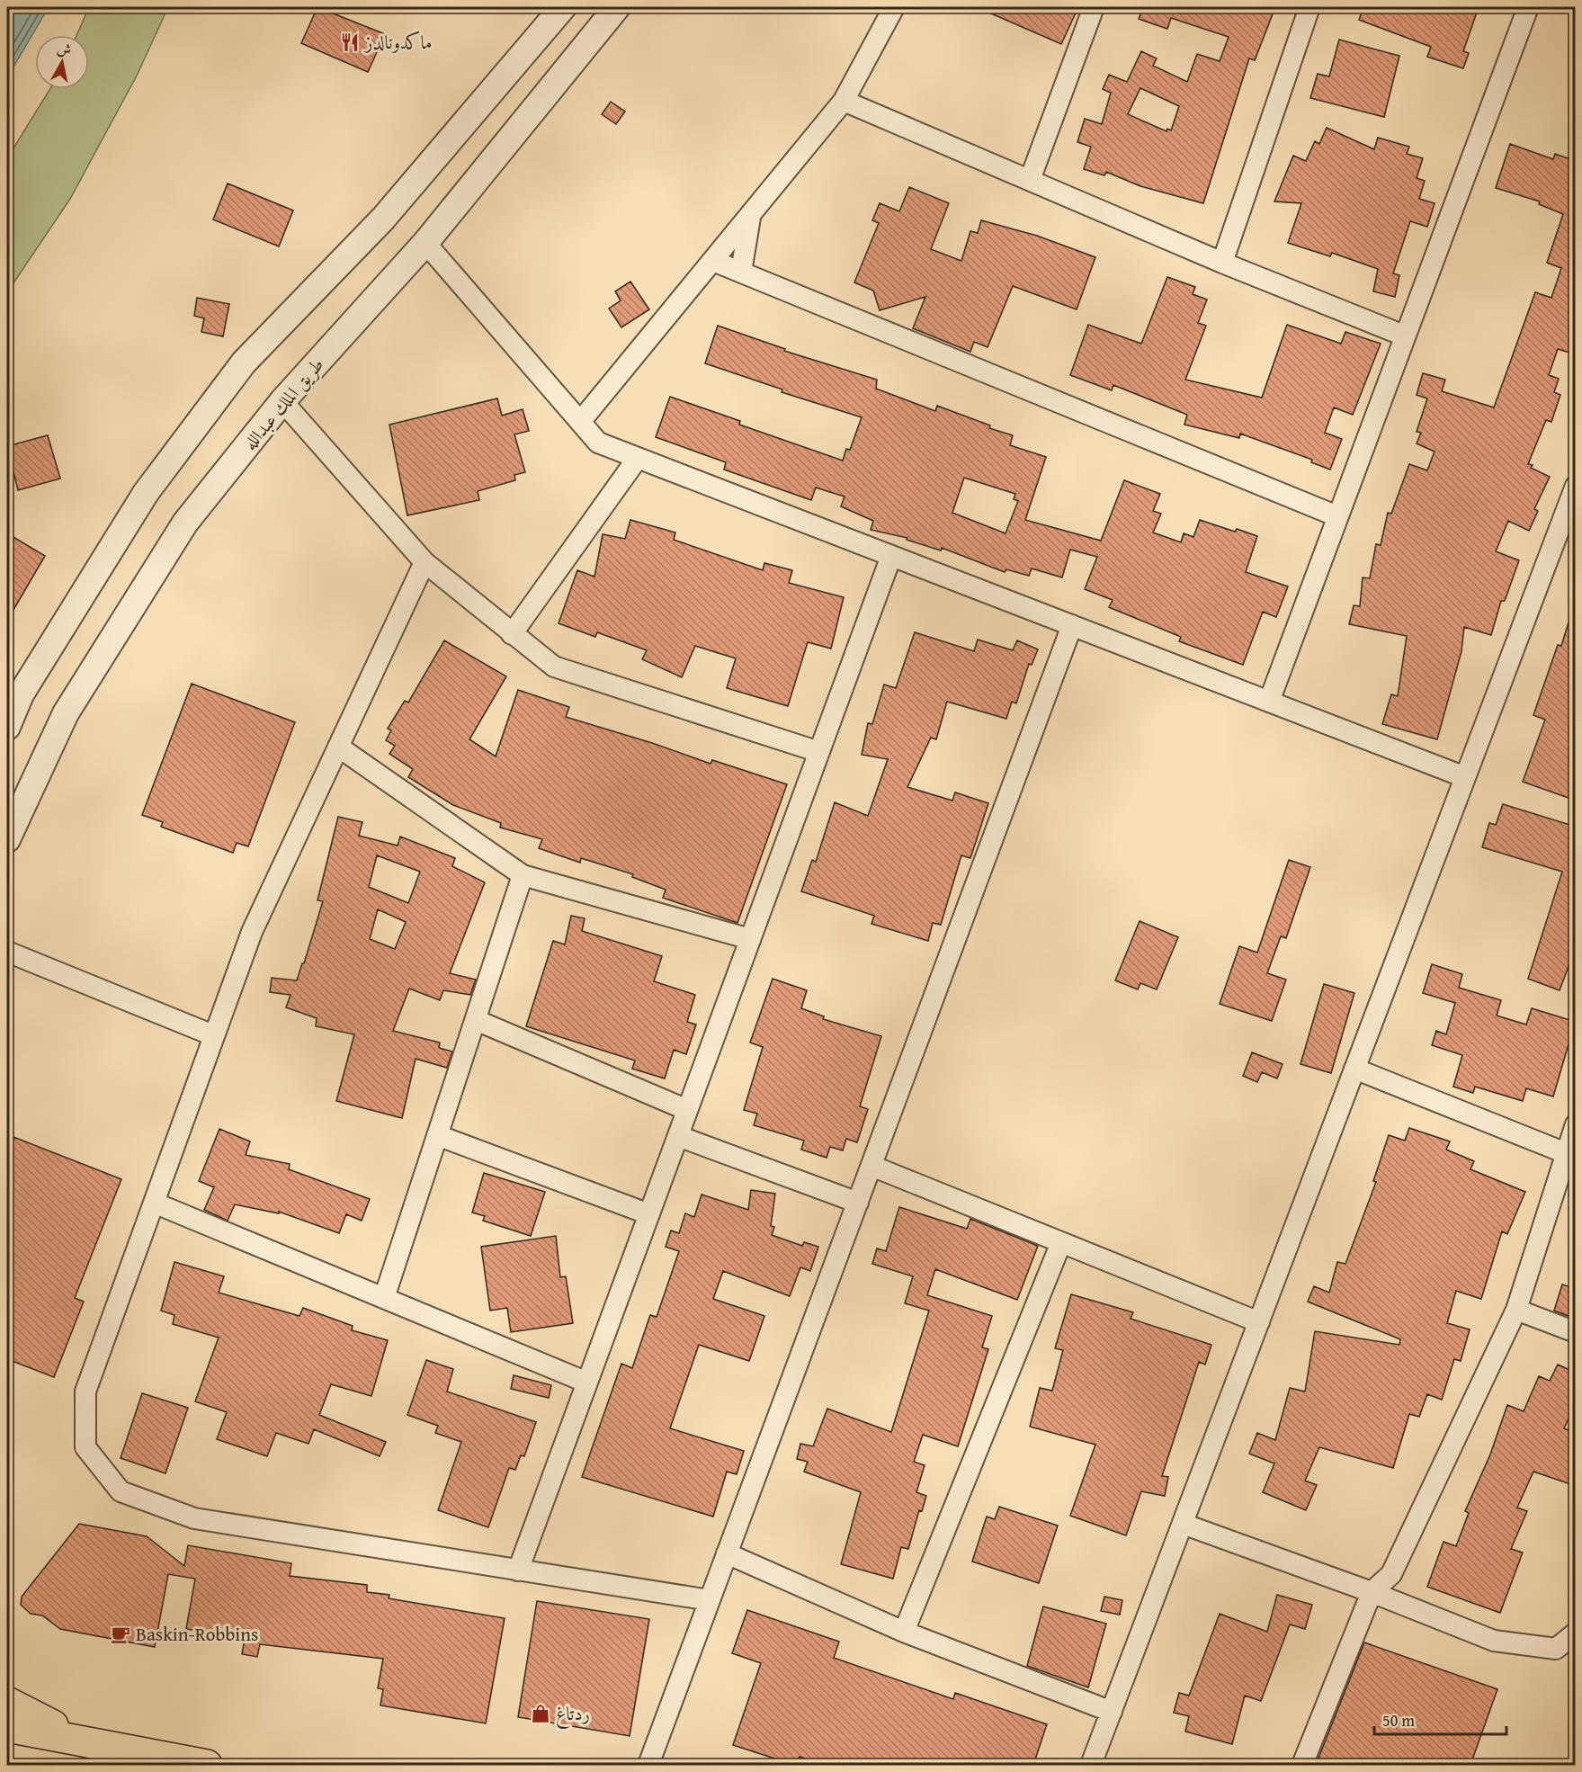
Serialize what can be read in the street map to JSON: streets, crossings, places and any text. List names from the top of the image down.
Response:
{
  "streets": {
    "street": ["طريق الملك عبدالله"]
  },
  "places": {
    "restaurant": ["ماكدونالدز"],
    "cafe": ["Baskin-Robbins"],
    "shop": ["ردتاغ"]
  },
  "scale_bar": "50 m",
  "north": "top"
}
